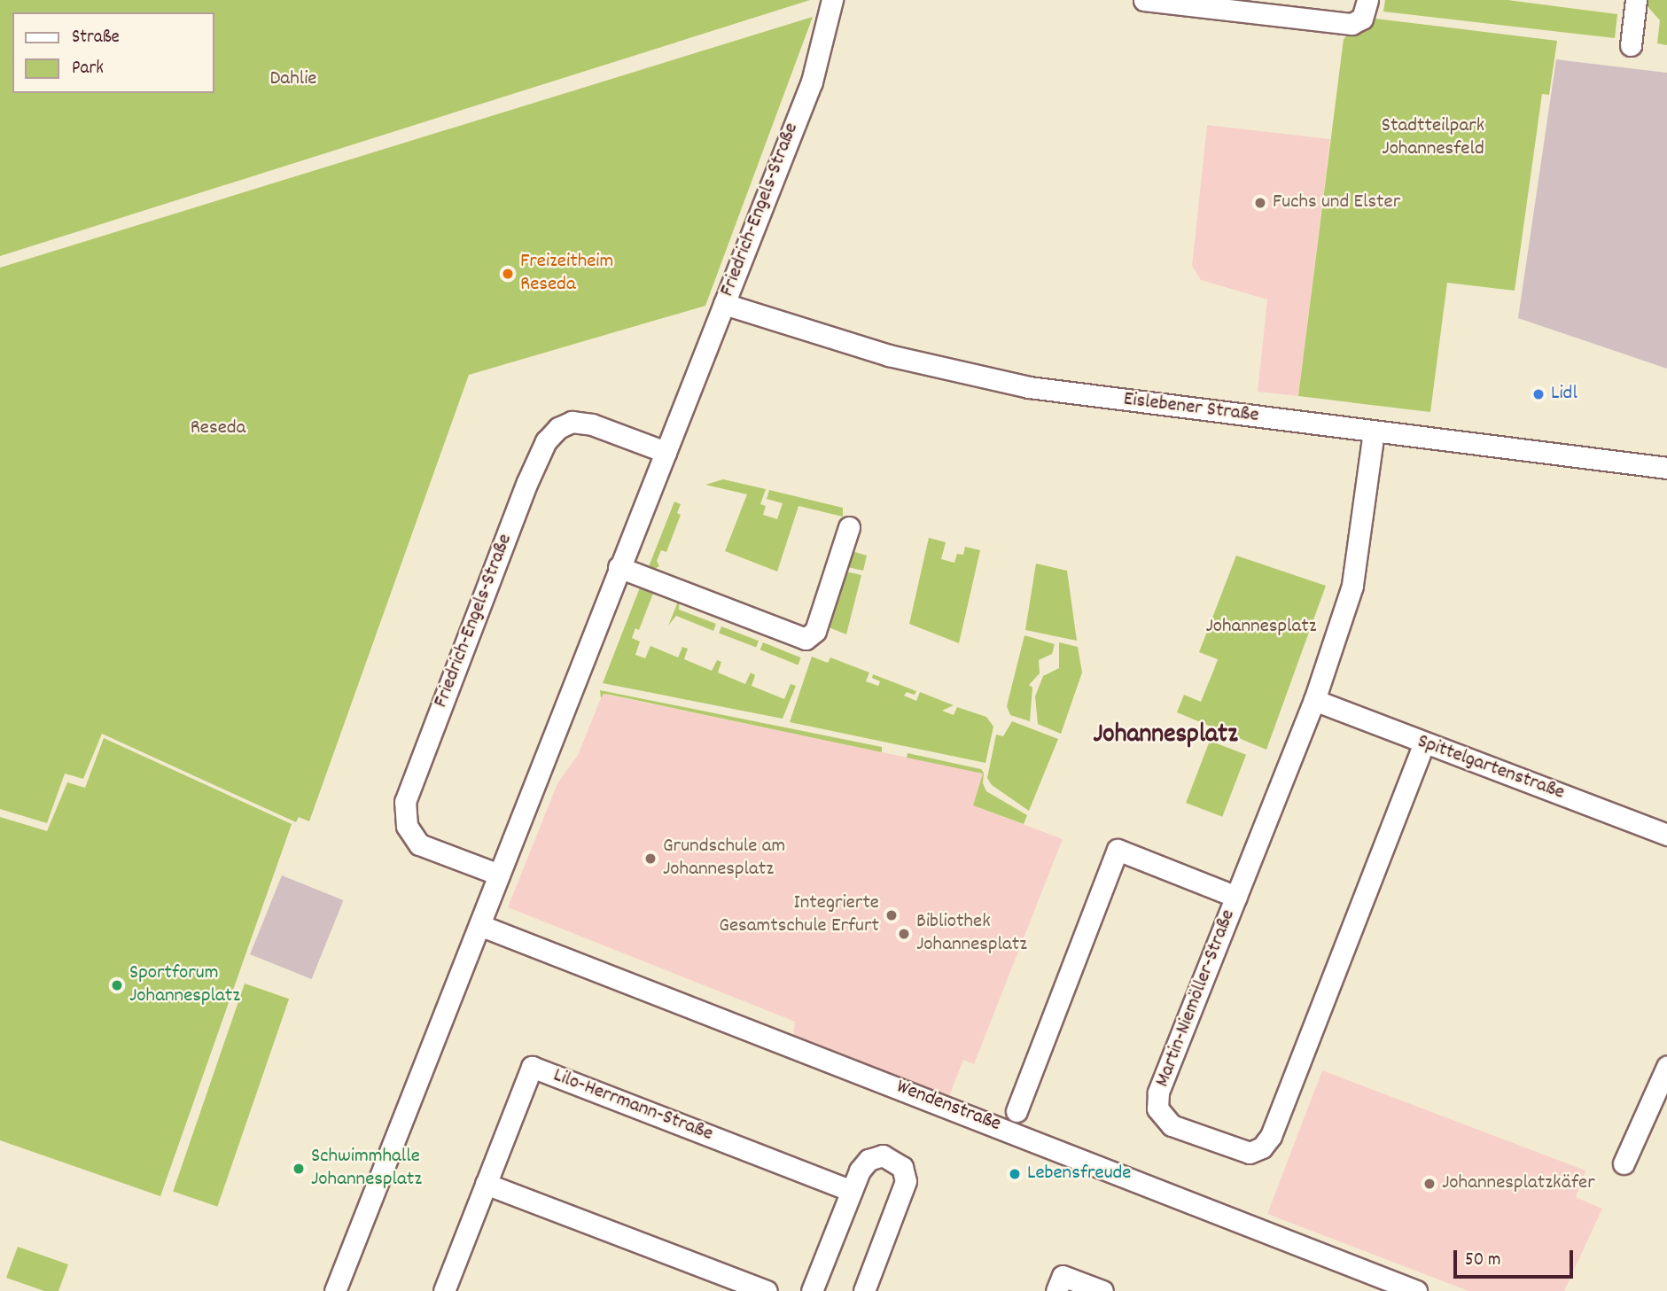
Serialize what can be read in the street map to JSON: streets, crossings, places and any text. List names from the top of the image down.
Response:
{
  "streets": {
    "street": [
      "Friedrich-Engels-Straße",
      "Eislebener Straße",
      "Spittelgartenstraße",
      "Martin-Niemöller-Straße",
      "Lilo-Herrmann-Straße",
      "Wendenstraße"
    ]
  },
  "crossings": [
    ["Friedrich-Engels-Straße", "Eislebener Straße"],
    ["Friedrich-Engels-Straße", "Wendenstraße"],
    ["Eislebener Straße", "Martin-Niemöller-Straße"],
    ["Spittelgartenstraße", "Martin-Niemöller-Straße"],
    ["Martin-Niemöller-Straße", "Wendenstraße"]
  ],
  "districts": ["Johannesplatz"],
  "parks": [
    "Dahlie",
    "Stadtteilpark Johannesfeld",
    "Reseda",
    "Johannesplatz"
  ],
  "places": [
    "Fuchs und Elster",
    "Freizeitheim Reseda",
    "Lidl",
    "Grundschule am Johannesplatz",
    "Integrierte Gesamtschule Erfurt",
    "Bibliothek Johannesplatz",
    "Sportforum Johannesplatz",
    "Schwimmhalle Johannesplatz",
    "Lebensfreude",
    "Johannesplatzkäfer"
  ],
  "legend": ["Straße", "Park"],
  "scale_bar": "50 m"
}
